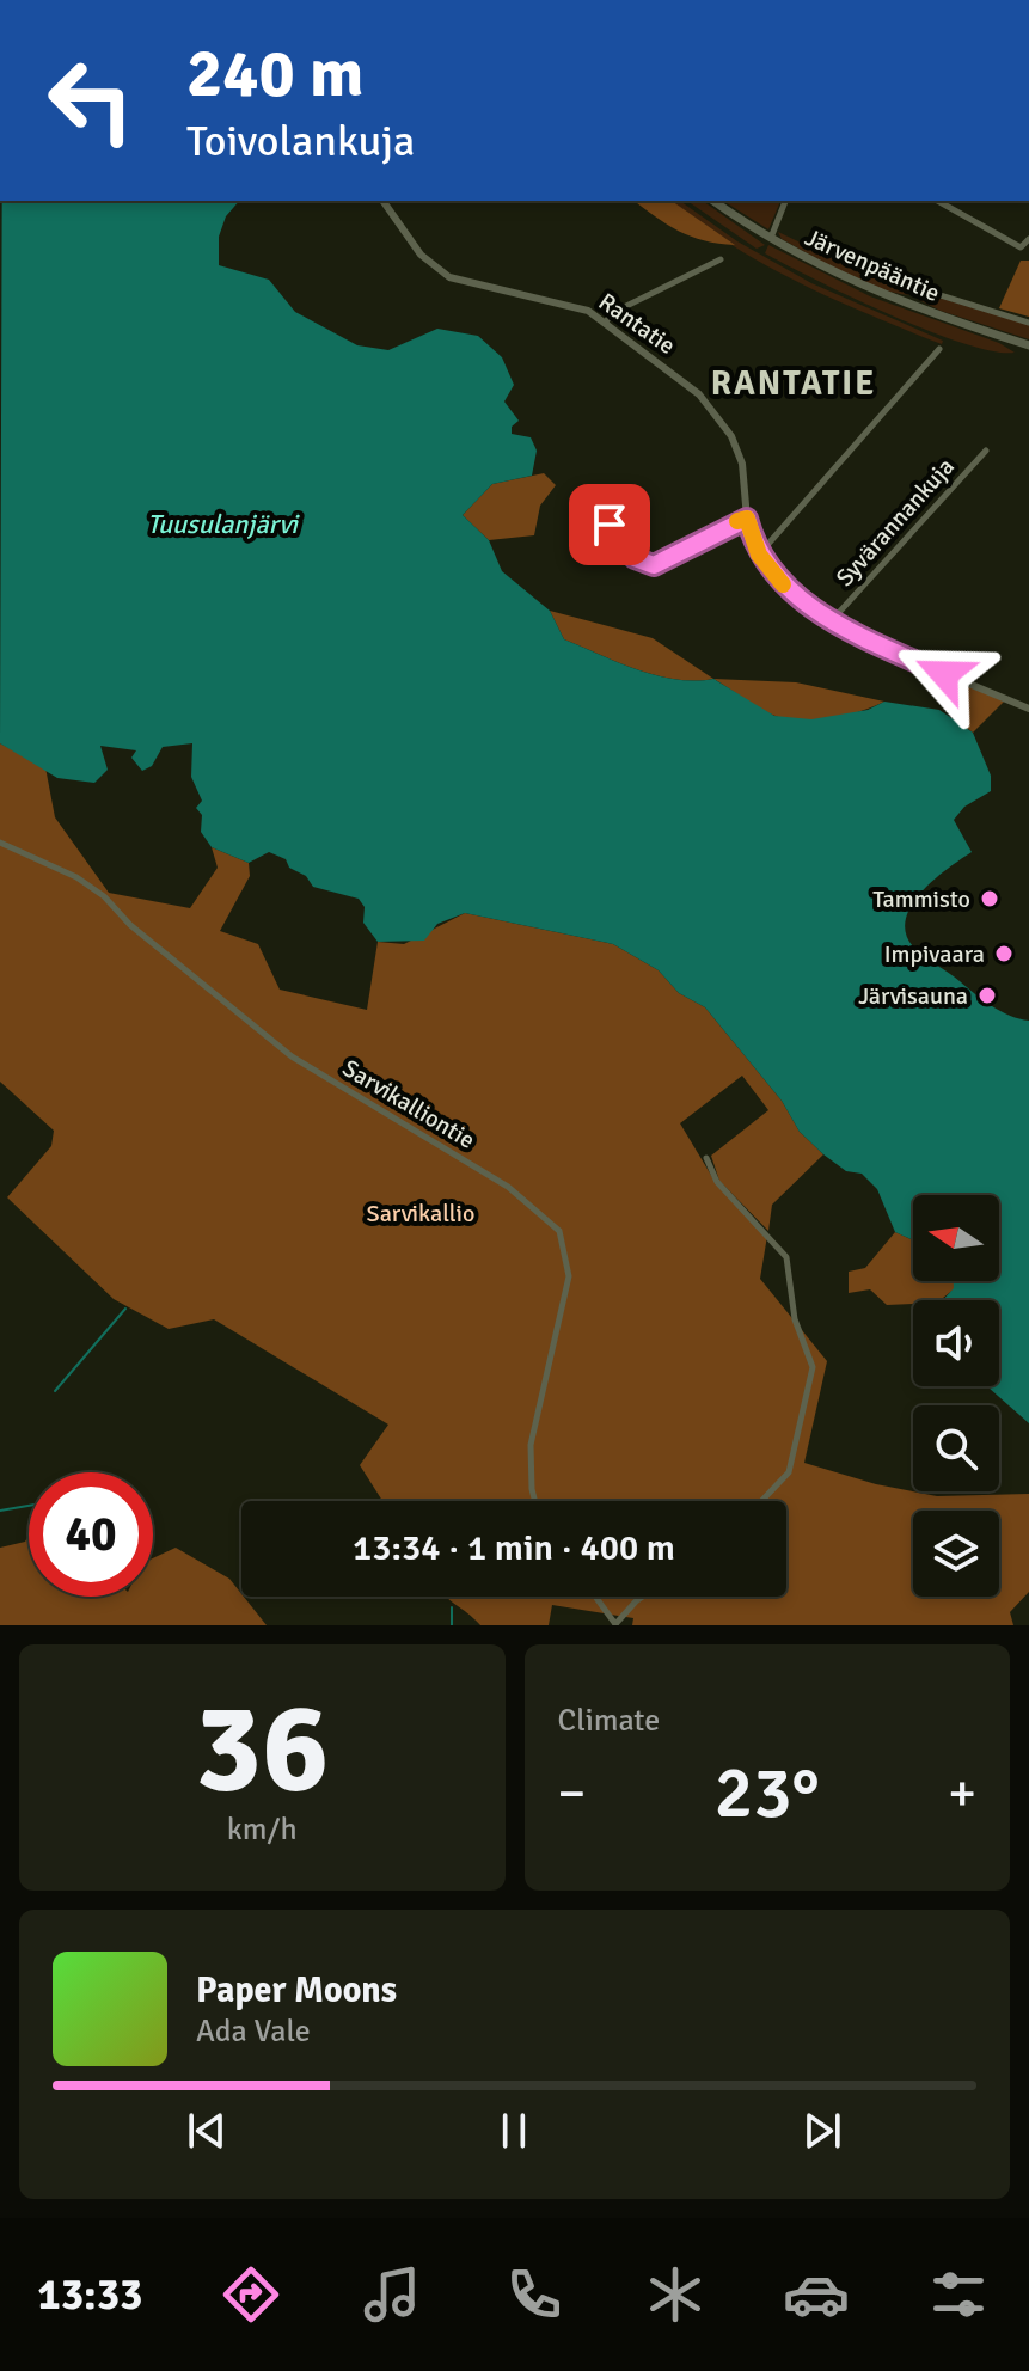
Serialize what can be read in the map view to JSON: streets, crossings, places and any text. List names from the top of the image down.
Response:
{
  "streets": {
    "main road": ["Järvenpääntie"],
    "street": ["Rantatie", "Syvärannankuja", "Sarvikalliontie"]
  },
  "crossings": [
    ["Rantatie", "Syvärannankuja"]
  ],
  "districts": ["RANTATIE"],
  "water": ["Tuusulanjärvi"],
  "parks": ["Sarvikallio"],
  "places": ["Tammisto", "Impivaara", "Järvisauna"],
  "north": "left",
  "page": {
    "turn": ["240 m", "Toivolankuja"],
    "limit": "40",
    "trip": "13:34 · 1 min · 400 m",
    "tile": [
      ["36", "km/h"],
      "Climate"
    ],
    "heat": ["−", "23°", "+"],
    "song": ["Paper Moons", "Ada Vale"],
    "tabs": "13:33"
  }
}
